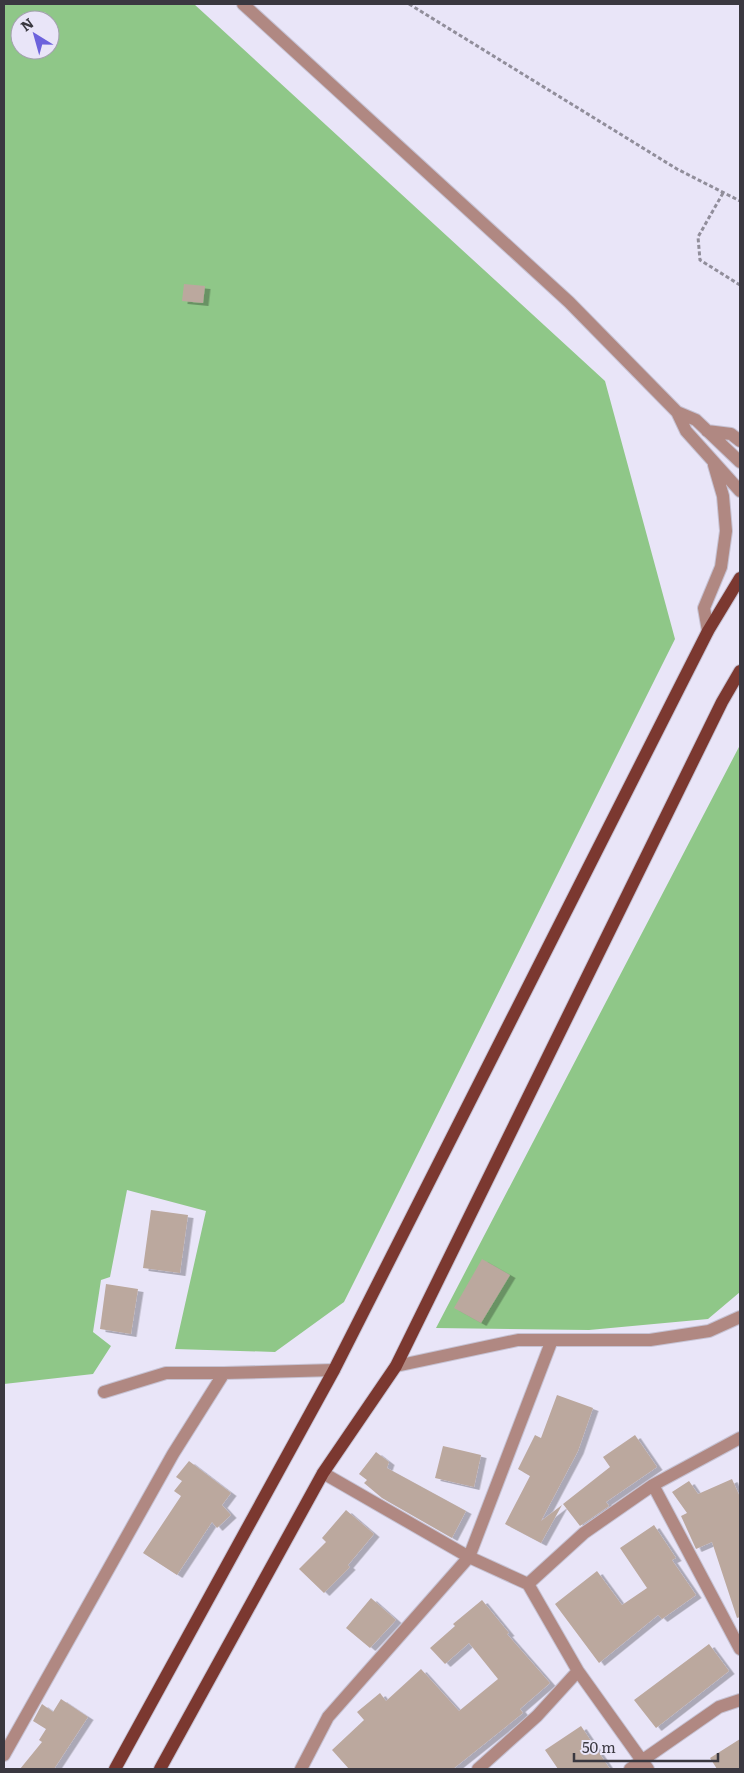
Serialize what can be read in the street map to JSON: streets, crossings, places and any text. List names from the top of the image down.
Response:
{
  "scale_bar": "50 m",
  "north": "top left"
}
